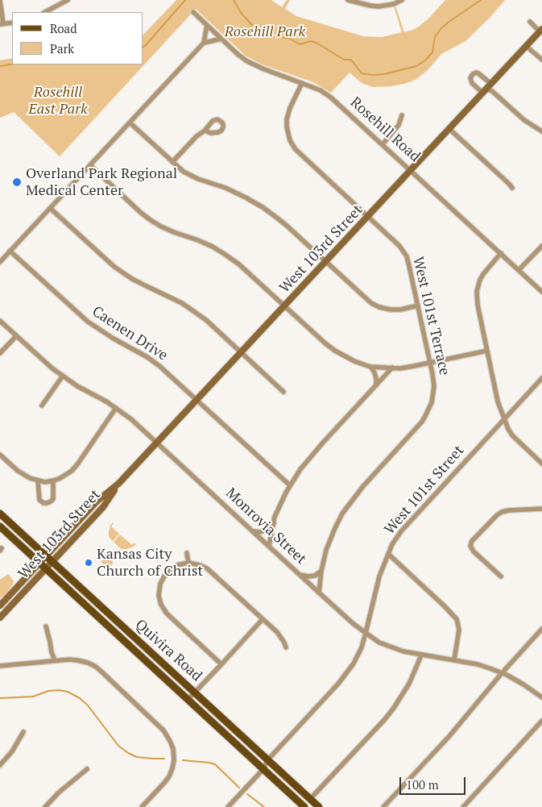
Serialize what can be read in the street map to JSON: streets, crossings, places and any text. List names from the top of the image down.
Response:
{
  "streets": {
    "main road": ["West 103rd Street", "Quivira Road"],
    "street": [
      "Rosehill Road",
      "West 101st Terrace",
      "Caenen Drive",
      "West 101st Street",
      "Monrovia Street"
    ]
  },
  "crossings": [
    ["Rosehill Road", "West 103rd Street"],
    ["Rosehill Road", "West 101st Terrace"],
    ["West 103rd Street", "West 101st Terrace"],
    ["West 103rd Street", "Caenen Drive"],
    ["West 103rd Street", "Monrovia Street"],
    ["West 103rd Street", "Quivira Road"],
    ["West 101st Terrace", "Monrovia Street"],
    ["West 101st Street", "Monrovia Street"],
    ["West 101st Street", "Quivira Road"]
  ],
  "parks": ["Rosehill Park", "Rosehill East Park"],
  "places": ["Overland Park Regional Medical Center", "Kansas City Church of Christ"],
  "legend": ["Road", "Park"],
  "scale_bar": "100 m"
}
